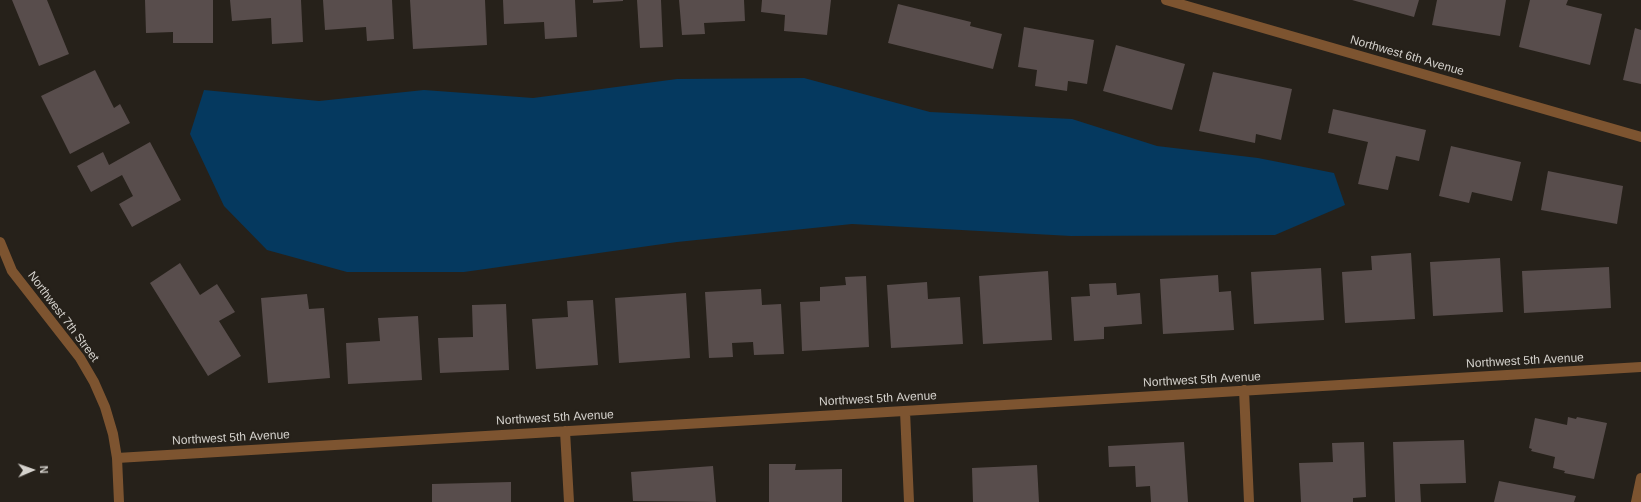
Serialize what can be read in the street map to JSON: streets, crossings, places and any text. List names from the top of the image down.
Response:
{
  "streets": {
    "street": ["Northwest 6th Avenue", "Northwest 7th Street", "Northwest 5th Avenue"]
  },
  "crossings": [
    ["Northwest 7th Street", "Northwest 5th Avenue"]
  ],
  "north": "right"
}
